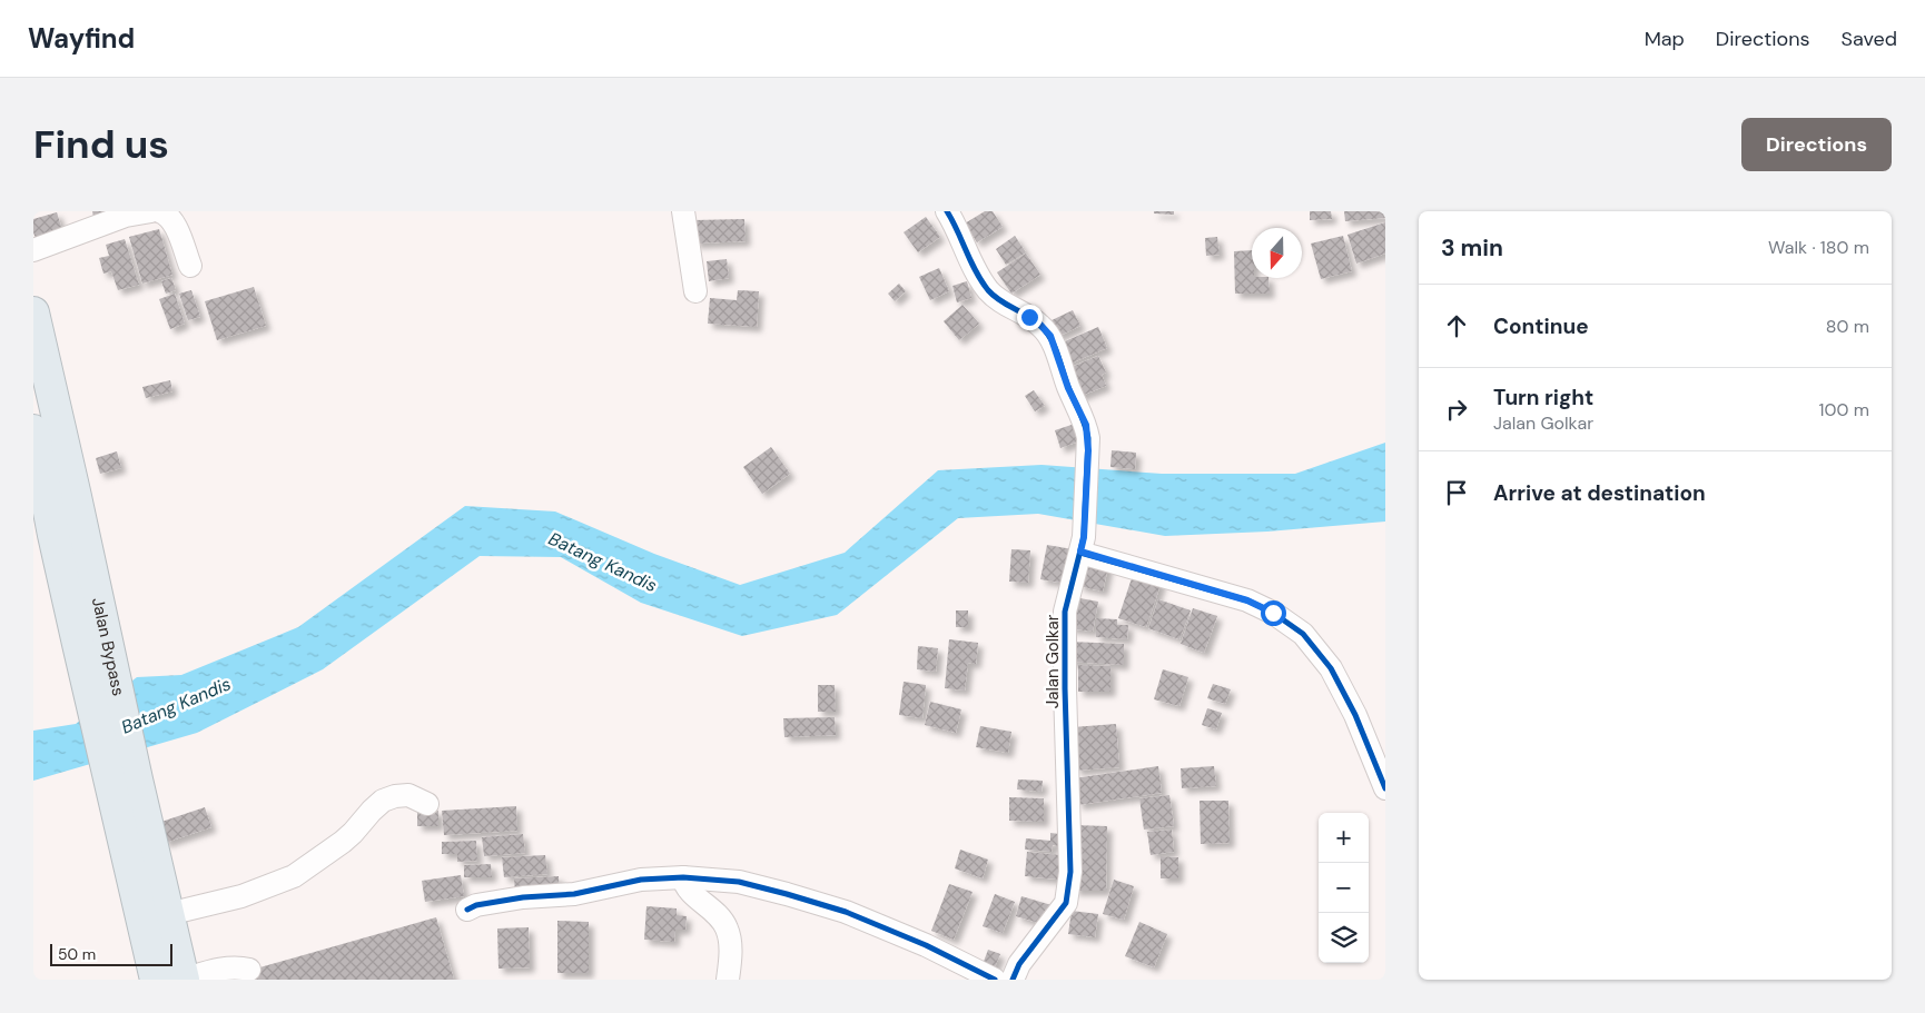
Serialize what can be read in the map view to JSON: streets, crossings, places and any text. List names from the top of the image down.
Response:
{
  "streets": {
    "highway": ["Jalan Bypass"],
    "street": ["Jalan Golkar"]
  },
  "water": ["Batang Kandis"],
  "scale_bar": "50 m",
  "north": "bottom",
  "page": {
    "header": "Wayfind",
    "nav": ["Map", "Directions", "Saved"],
    "buttons": "Directions",
    "title": "Find us",
    "heading": ["3 min", "Walk · 180 m"],
    "list": [
      ["Continue", "80 m"],
      ["Turn right", "Jalan Golkar", "100 m"],
      "Arrive at destination"
    ],
    "map_buttons": ["+", "−"],
    "scale": "50 m"
  }
}
